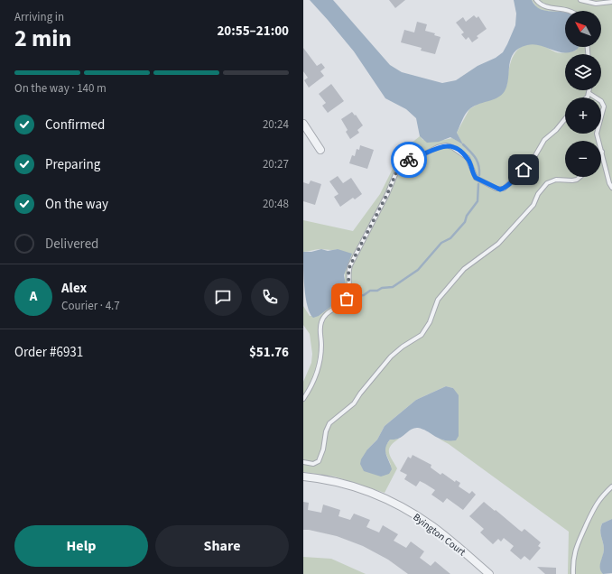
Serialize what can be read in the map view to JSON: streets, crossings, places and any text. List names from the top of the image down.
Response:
{
  "streets": {
    "street": ["Byington Court"]
  },
  "north": "top left",
  "page": {
    "heading": ["2 min", "Arriving in", "20:55–21:00"],
    "panel": [
      "Alex",
      "Courier · 4.7",
      "Order #6931",
      "$51.76"
    ],
    "map_buttons": ["+", "−"],
    "bar": "On the way · 140 m",
    "list": [
      ["Confirmed", "20:24"],
      ["Preparing", "20:27"],
      ["On the way", "20:48"],
      "Delivered"
    ],
    "round": "A",
    "buttons": ["Help", "Share"]
  }
}
